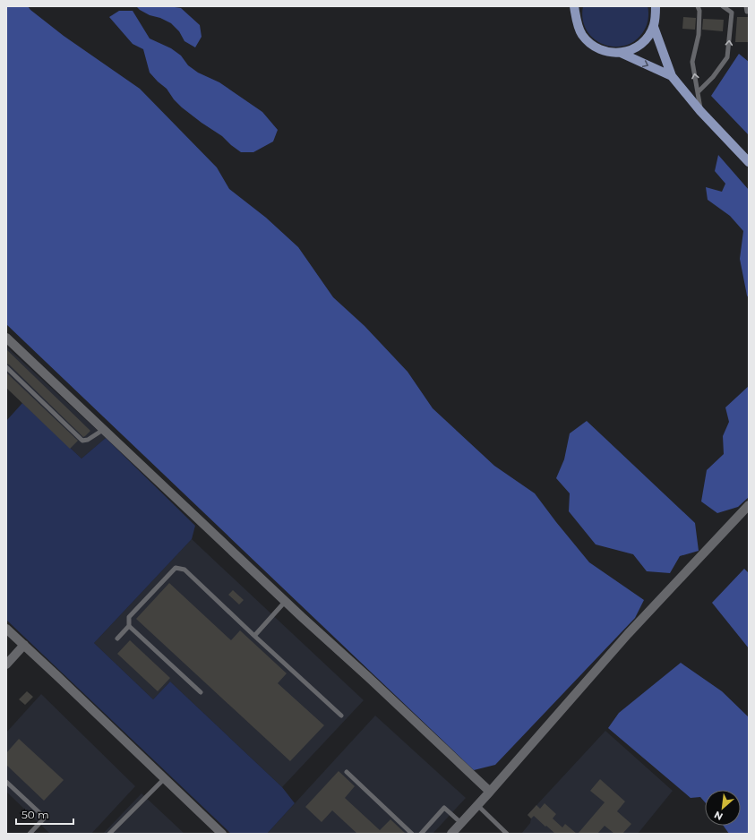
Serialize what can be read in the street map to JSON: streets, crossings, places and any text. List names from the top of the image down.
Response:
{
  "scale_bar": "50 m",
  "north": "bottom left"
}
